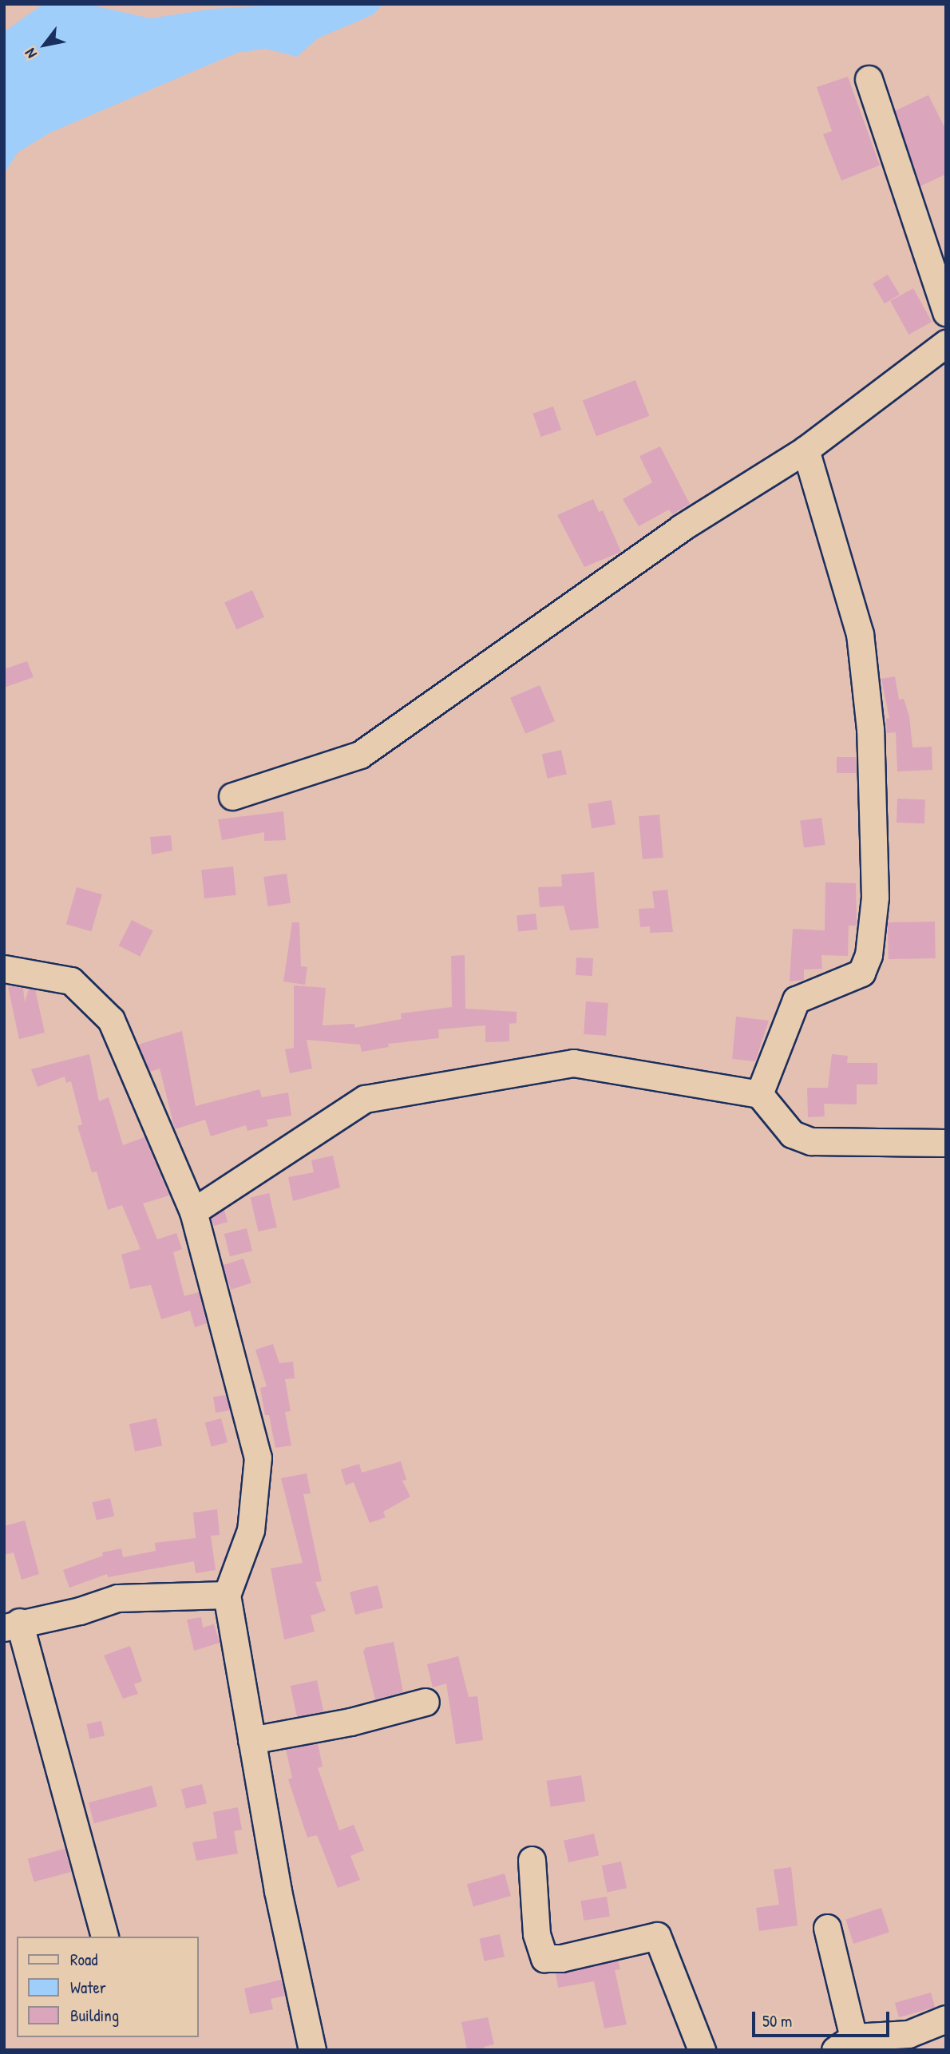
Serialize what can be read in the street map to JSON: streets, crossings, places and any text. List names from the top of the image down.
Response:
{
  "legend": ["Road", "Water", "Building"],
  "scale_bar": "50 m",
  "north": "bottom left"
}
